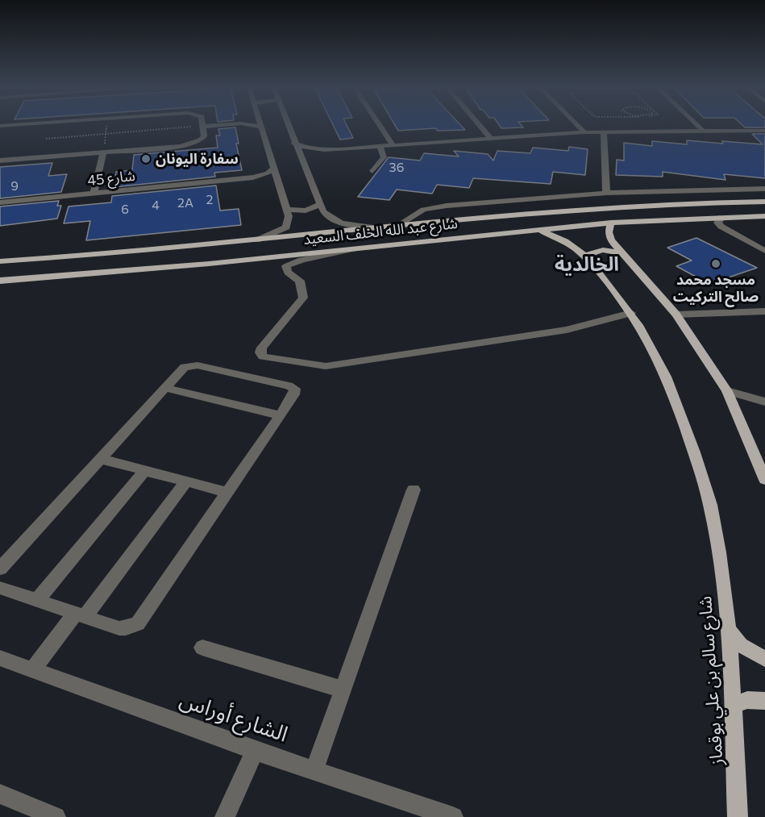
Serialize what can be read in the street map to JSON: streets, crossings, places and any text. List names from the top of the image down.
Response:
{
  "streets": {
    "main road": ["شارع عبد الله الخلف السعيد", "شارع سالم بن علي بوقماز"],
    "street": ["شارع 45", "الشارع أوراس"]
  },
  "crossings": [
    ["شارع عبد الله الخلف السعيد", "شارع سالم بن علي بوقماز"]
  ],
  "districts": ["الخالدية"],
  "places": ["سفارة اليونان", "مسجد محمد صالح التركيت"],
  "house_numbers": [
    "36",
    "9",
    "2",
    "2A",
    "4",
    "6"
  ]
}
